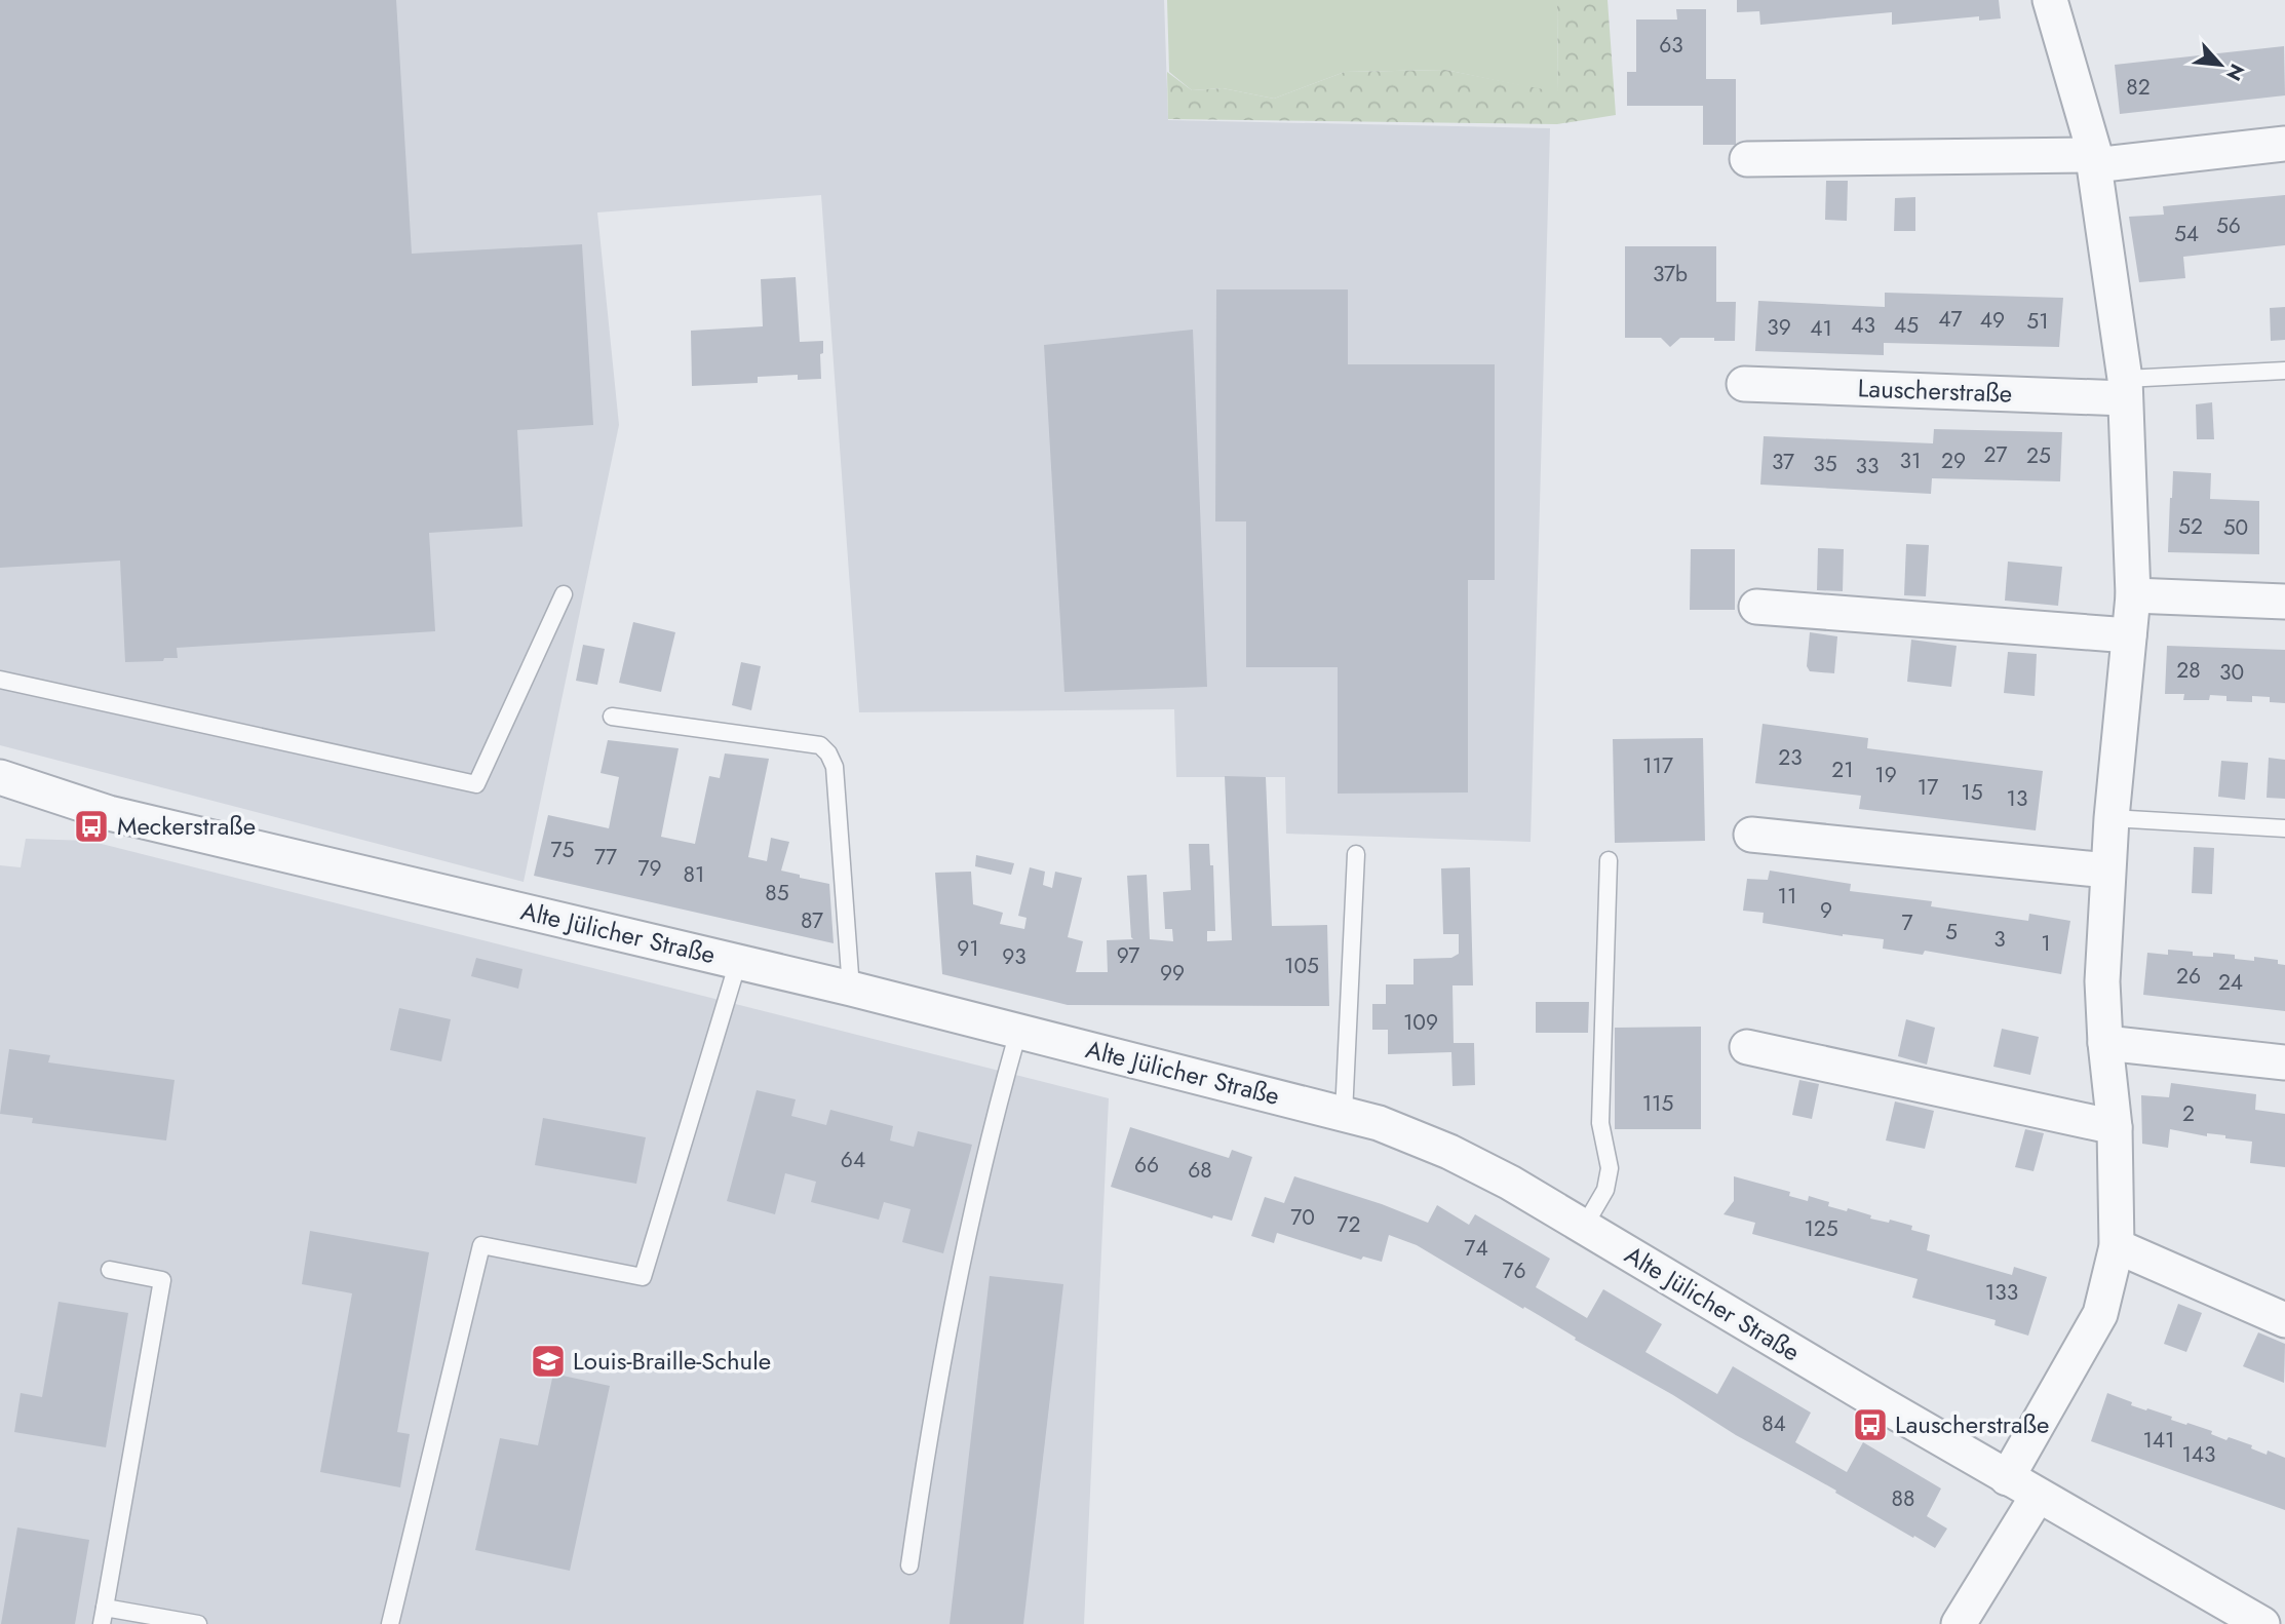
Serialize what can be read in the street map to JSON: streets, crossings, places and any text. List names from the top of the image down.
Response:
{
  "streets": {
    "street": ["Lauscherstraße", "Alte Jülicher Straße"]
  },
  "places": {
    "bus stop": ["Meckerstraße", "Lauscherstraße"],
    "school or university": ["Louis-Braille-Schule"]
  },
  "house_numbers": [
    "63",
    "82",
    "56",
    "54",
    "37b",
    "47",
    "49",
    "51",
    "43",
    "45",
    "39",
    "41",
    "27",
    "25",
    "31",
    "29",
    "37",
    "35",
    "33",
    "52",
    "50",
    "28",
    "30",
    "23",
    "117",
    "21",
    "19",
    "17",
    "15",
    "13",
    "75",
    "77",
    "79",
    "81",
    "85",
    "11",
    "9",
    "87",
    "7",
    "5",
    "3",
    "1",
    "91",
    "97",
    "93",
    "105",
    "99",
    "26",
    "24",
    "109",
    "115",
    "2",
    "64",
    "66",
    "68",
    "70",
    "72",
    "125",
    "74",
    "76",
    "133",
    "84",
    "141",
    "143",
    "88"
  ],
  "north": "bottom right"
}
